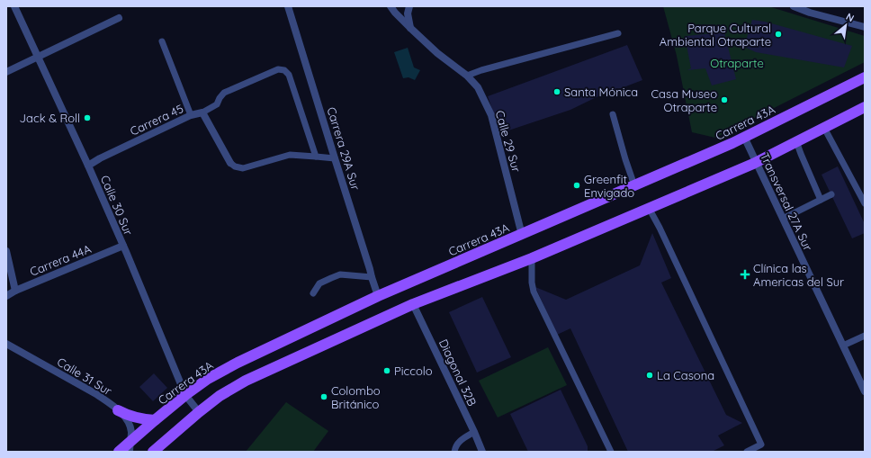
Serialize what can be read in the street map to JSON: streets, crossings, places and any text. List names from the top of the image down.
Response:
{
  "streets": {
    "main road": ["Carrera 43A"],
    "street": [
      "Carrera 45",
      "Calle 29 Sur",
      "Carrera 29A Sur",
      "Transversal 27A Sur",
      "Calle 30 Sur",
      "Carrera 44A",
      "Diagonal 32B",
      "Calle 31 Sur"
    ]
  },
  "crossings": [
    ["Carrera 45", "Calle 30 Sur"],
    ["Carrera 43A", "Calle 29 Sur"],
    ["Carrera 43A", "Carrera 29A Sur"],
    ["Carrera 43A", "Transversal 27A Sur"],
    ["Carrera 43A", "Calle 30 Sur"],
    ["Carrera 43A", "Calle 31 Sur"],
    ["Calle 30 Sur", "Carrera 44A"]
  ],
  "parks": ["Otraparte"],
  "places": {
    "other": [
      "Parque Cultural Ambiental Otraparte",
      "Santa Mónica",
      "Casa Museo Otraparte",
      "Jack & Roll",
      "Greenfit Envigado",
      "Piccolo",
      "La Casona",
      "Colombo Británico"
    ],
    "health": ["Clínica las Americas del Sur"]
  },
  "north": "top right"
}
